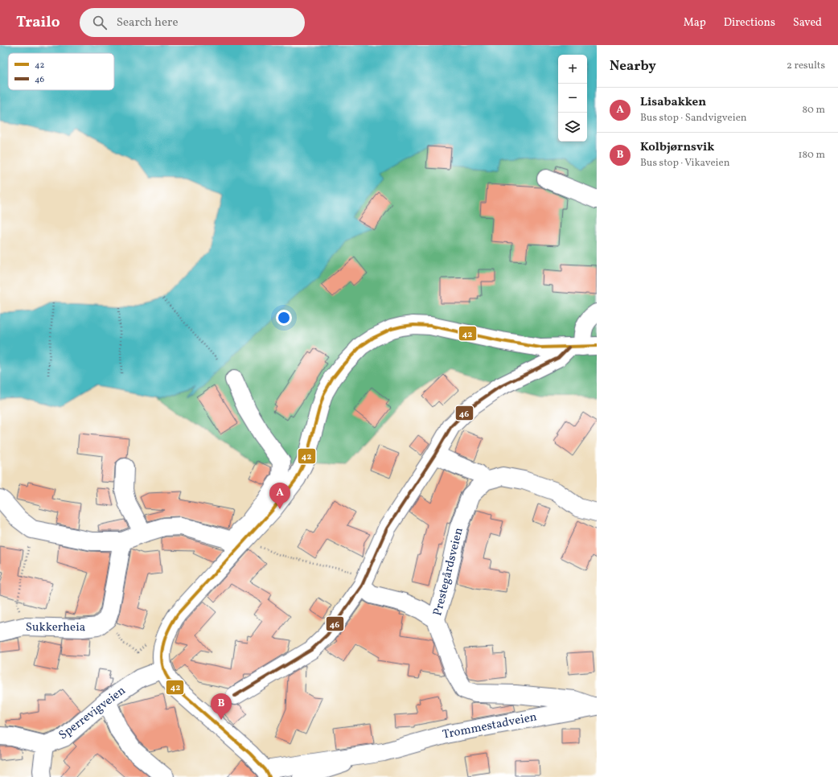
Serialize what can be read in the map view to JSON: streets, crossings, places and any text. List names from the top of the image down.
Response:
{
  "streets": {
    "street": [
      "Prestegårdsveien",
      "Sukkerheia",
      "Sperrevigveien",
      "Trommestadveien"
    ]
  },
  "crossings": [
    ["Prestegårdsveien", "Trommestadveien"]
  ],
  "lines": ["transit line 42", "transit line 46"],
  "legend": ["42", "46"],
  "page": {
    "header": "Trailo",
    "search": "Search here",
    "nav": ["Map", "Directions", "Saved"],
    "heading": ["Nearby", "2 results"],
    "map_buttons": ["+", "−"],
    "list": [
      {
        "mark": "A",
        "name": "Lisabakken",
        "note": "Bus stop · Sandvigveien",
        "value": "80 m"
      },
      {
        "mark": "B",
        "name": "Kolbjørnsvik",
        "note": "Bus stop · Vikaveien",
        "value": "180 m"
      }
    ],
    "pins": ["A", "B"]
  }
}
